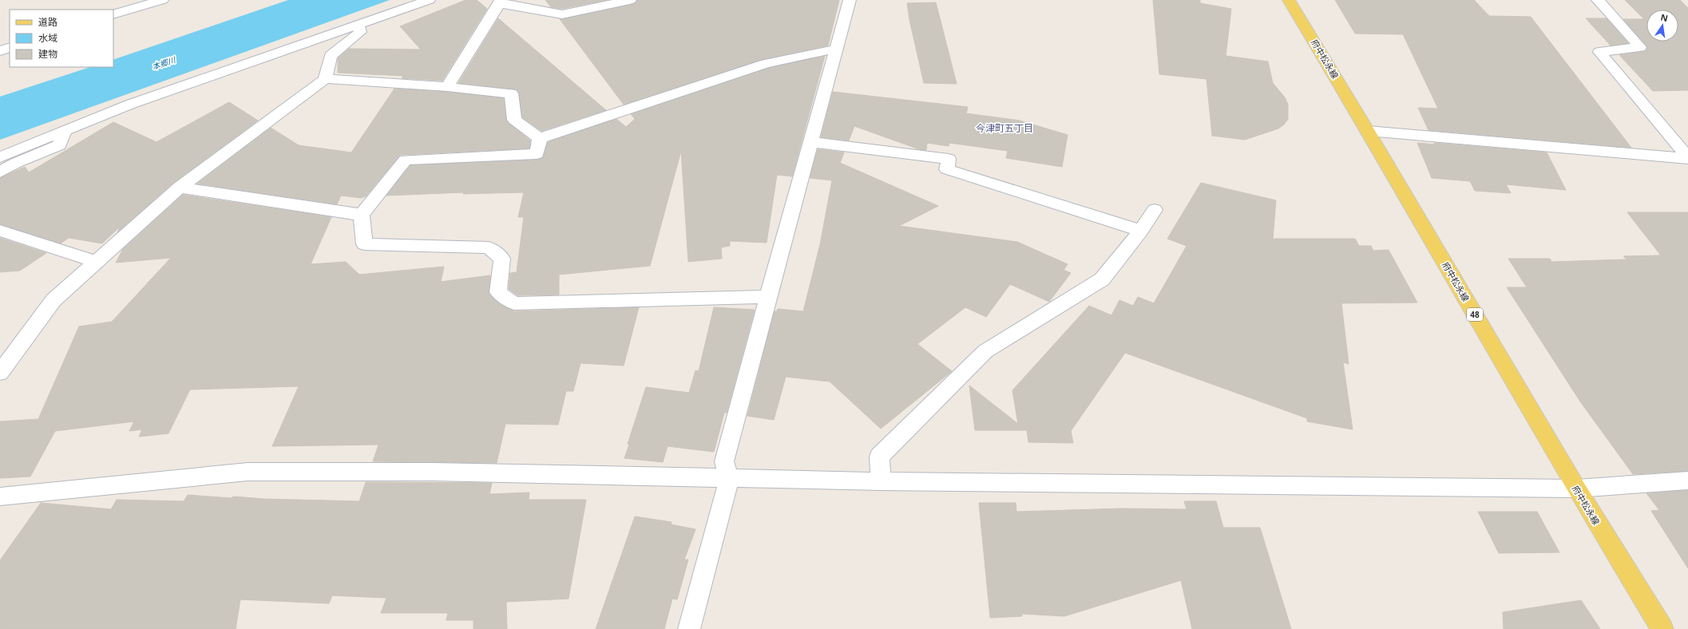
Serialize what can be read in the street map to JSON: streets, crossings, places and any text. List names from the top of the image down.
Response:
{
  "streets": {
    "main road": ["府中松永線", "48"]
  },
  "districts": ["今津町五丁目"],
  "water": ["本郷川"],
  "legend": ["道路", "水域", "建物"],
  "north": "top"
}
